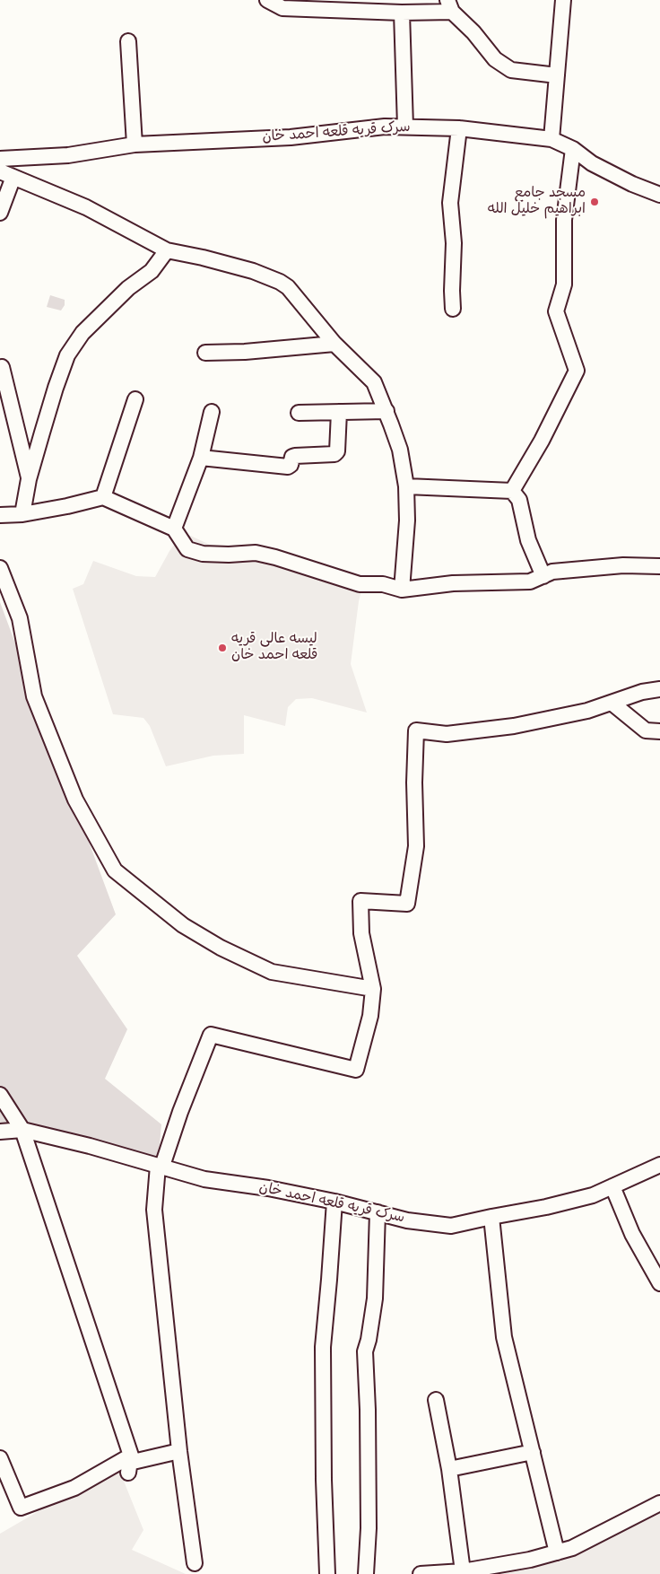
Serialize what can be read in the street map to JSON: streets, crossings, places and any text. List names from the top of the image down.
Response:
{
  "streets": {
    "street": ["سرک قریه قلعه احمد خان"]
  },
  "places": ["مسجد جامع ابراهیم خلیل الله", "لیسه عالی قریه قلعه احمد خان"]
}
